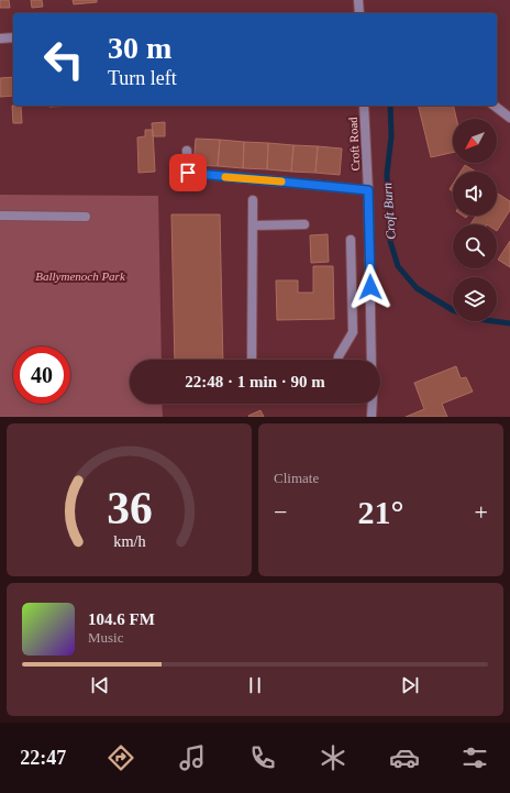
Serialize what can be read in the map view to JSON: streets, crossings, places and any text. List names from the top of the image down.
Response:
{
  "streets": {
    "street": ["Croft Road"]
  },
  "water": ["Croft Burn"],
  "parks": ["Ballymenoch Park"],
  "north": "bottom left",
  "page": {
    "turn": ["30 m", "Turn left"],
    "limit": "40",
    "trip": "22:48 · 1 min · 90 m",
    "tile": "Climate",
    "heat": ["−", "21°", "+"],
    "song": ["104.6 FM", "Music"],
    "tabs": "22:47",
    "gauge": ["36", "km/h"]
  }
}
